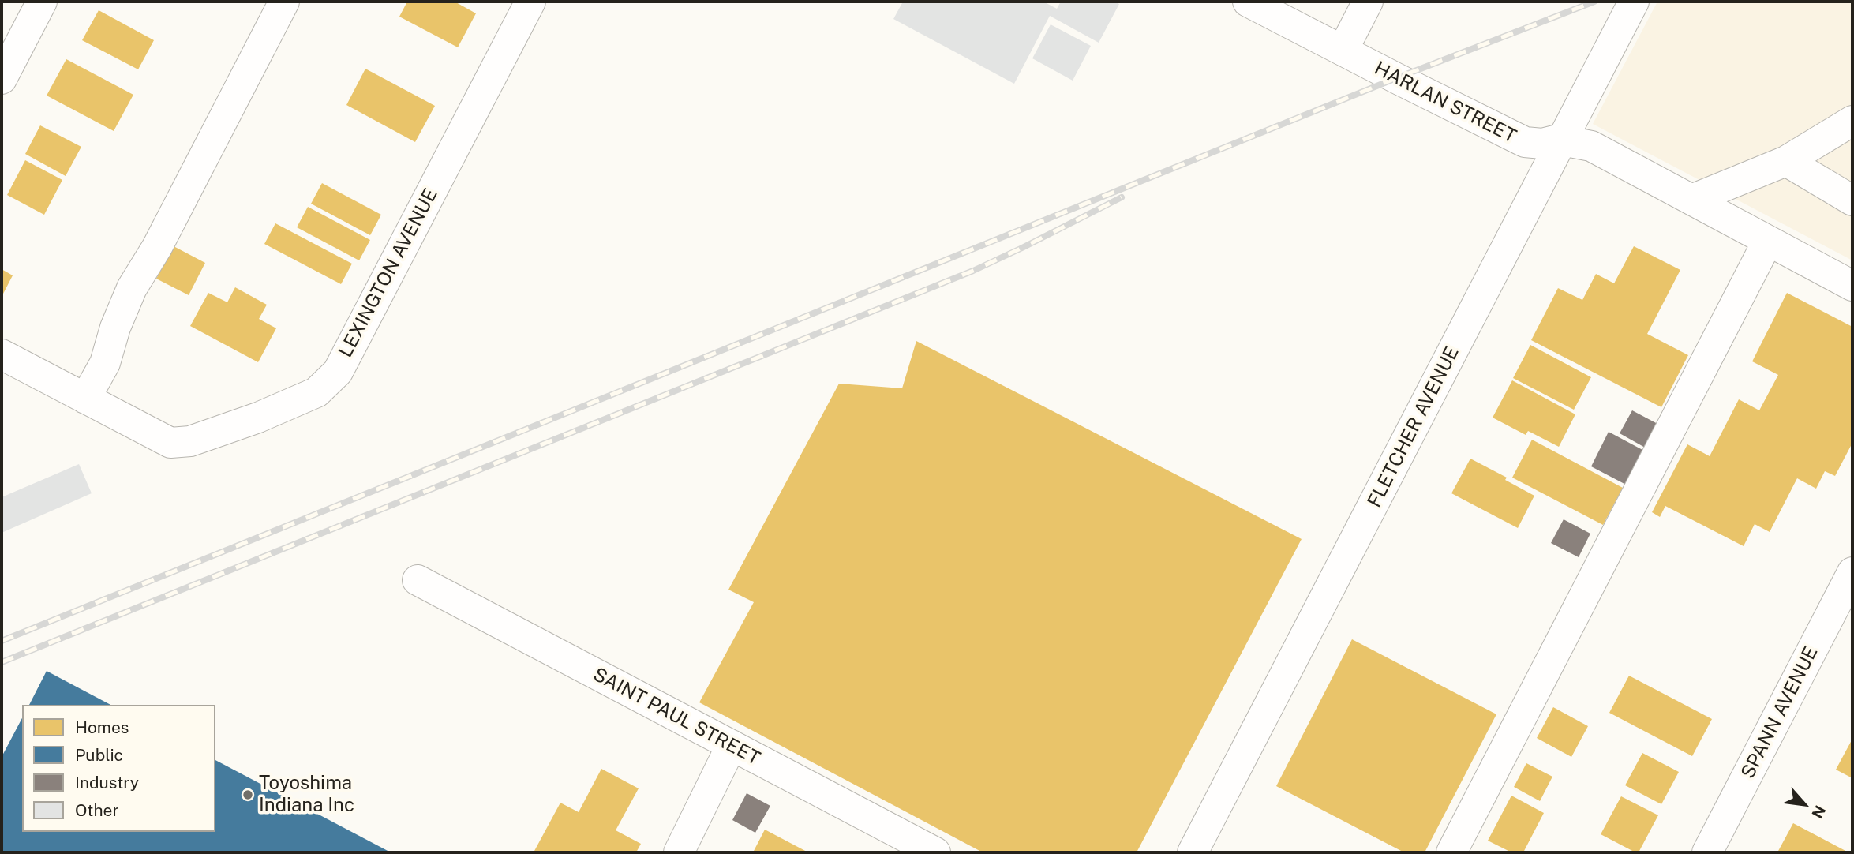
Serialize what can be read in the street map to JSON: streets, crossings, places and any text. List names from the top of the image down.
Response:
{
  "streets": {
    "street": [
      "HARLAN STREET",
      "LEXINGTON AVENUE",
      "FLETCHER AVENUE",
      "SPANN AVENUE",
      "SAINT PAUL STREET"
    ]
  },
  "crossings": [
    ["HARLAN STREET", "FLETCHER AVENUE"]
  ],
  "places": ["Toyoshima Indiana Inc"],
  "legend": [
    "Homes",
    "Public",
    "Industry",
    "Other"
  ],
  "north": "bottom right"
}
